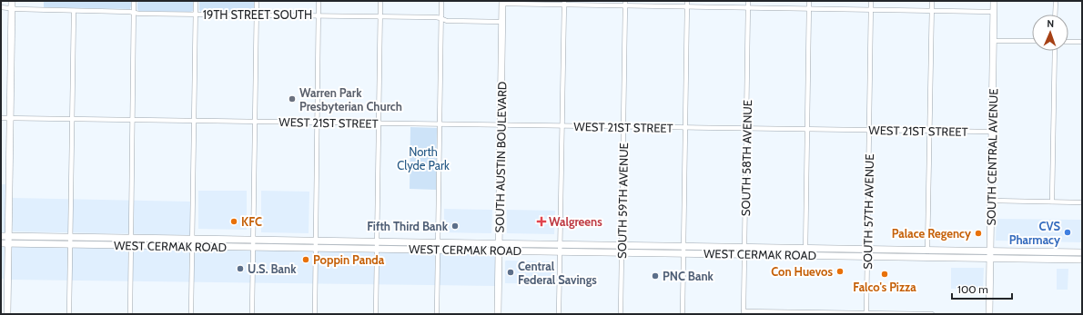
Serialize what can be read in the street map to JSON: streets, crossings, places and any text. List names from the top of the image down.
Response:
{
  "streets": {
    "main road": ["SOUTH AUSTIN BOULEVARD", "SOUTH CENTRAL AVENUE", "WEST CERMAK ROAD"],
    "street": [
      "19TH STREET SOUTH",
      "WEST 21ST STREET",
      "SOUTH 58TH AVENUE",
      "SOUTH 59TH AVENUE",
      "SOUTH 57TH AVENUE"
    ]
  },
  "crossings": [
    ["19TH STREET SOUTH", "SOUTH AUSTIN BOULEVARD"],
    ["WEST 21ST STREET", "SOUTH AUSTIN BOULEVARD"],
    ["WEST 21ST STREET", "SOUTH CENTRAL AVENUE"],
    ["WEST 21ST STREET", "SOUTH 58TH AVENUE"],
    ["WEST 21ST STREET", "SOUTH 59TH AVENUE"],
    ["WEST 21ST STREET", "SOUTH 57TH AVENUE"],
    ["SOUTH AUSTIN BOULEVARD", "WEST CERMAK ROAD"],
    ["SOUTH CENTRAL AVENUE", "WEST CERMAK ROAD"],
    ["SOUTH 58TH AVENUE", "WEST CERMAK ROAD"],
    ["SOUTH 59TH AVENUE", "WEST CERMAK ROAD"],
    ["SOUTH 57TH AVENUE", "WEST CERMAK ROAD"]
  ],
  "parks": ["North Clyde Park"],
  "places": {
    "other": [
      "Warren Park Presbyterian Church",
      "KFC",
      "Fifth Third Bank",
      "CVS Pharmacy",
      "Palace Regency",
      "Poppin Panda",
      "U.S. Bank",
      "Con Huevos",
      "Central Federal Savings",
      "Falco's Pizza",
      "PNC Bank"
    ],
    "health": ["Walgreens"]
  },
  "scale_bar": "100 m",
  "north": "top"
}
